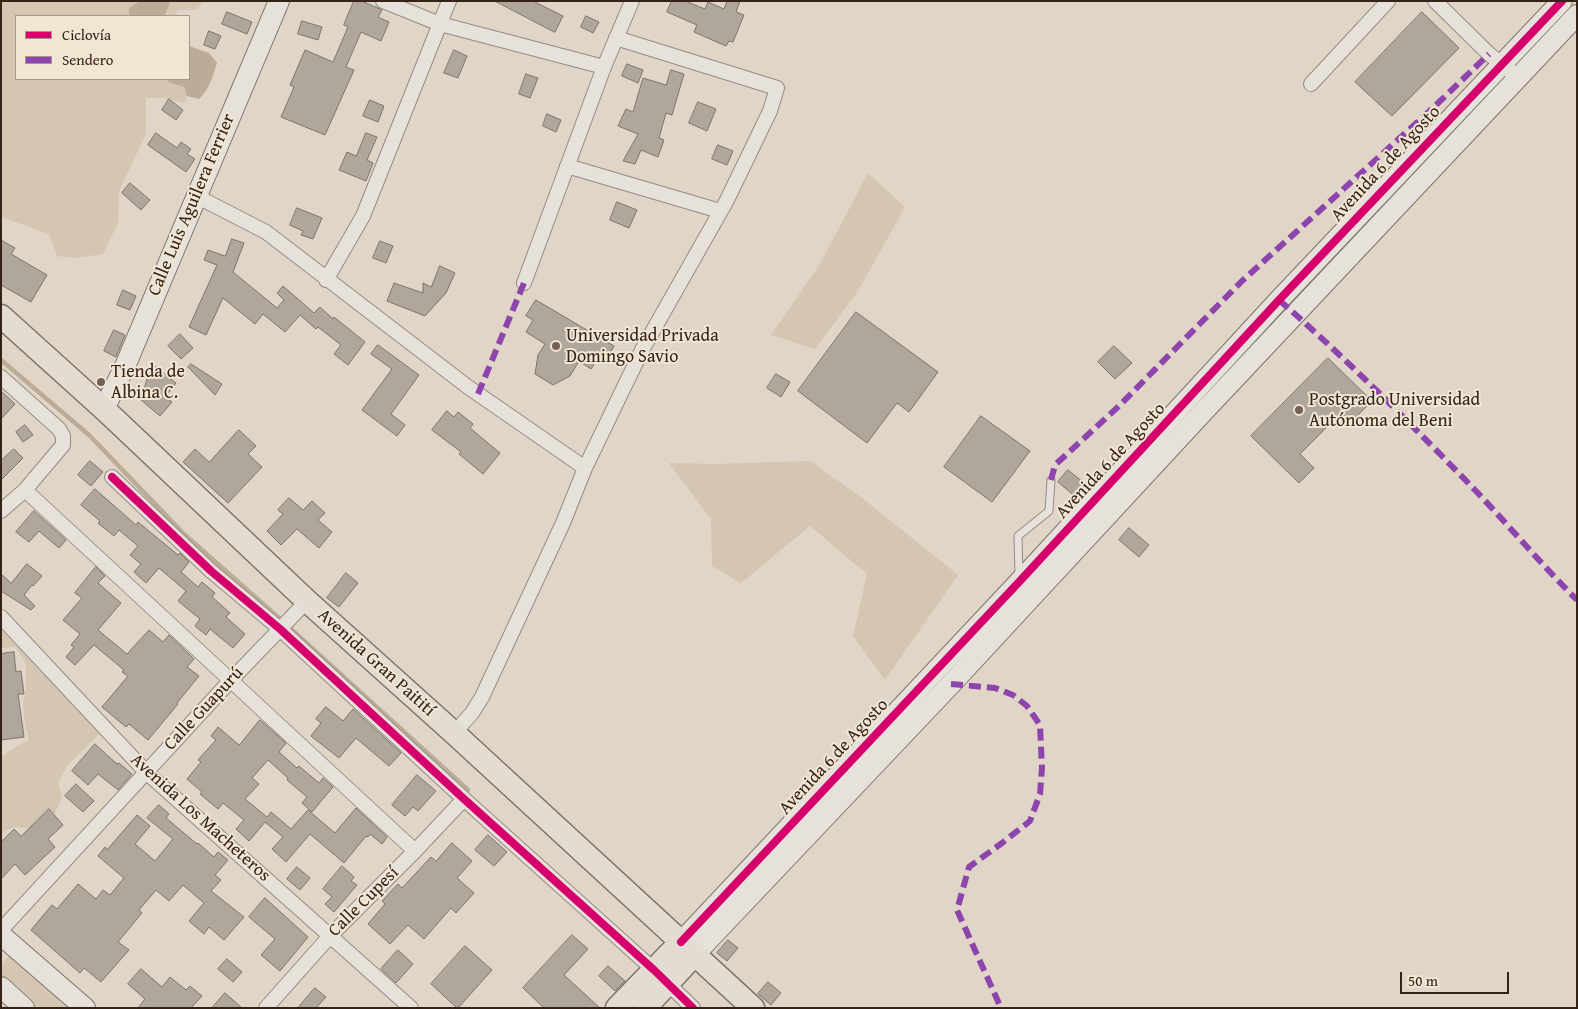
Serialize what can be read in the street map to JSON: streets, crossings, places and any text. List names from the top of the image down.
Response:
{
  "streets": {
    "main road": ["Avenida 6 de Agosto", "Avenida Gran Paitití"],
    "street": [
      "Calle Luis Aguilera Ferrier",
      "Calle Guapurú",
      "Avenida Los Macheteros",
      "Calle Cupesí"
    ]
  },
  "crossings": [
    ["Avenida 6 de Agosto", "Avenida Gran Paitití"],
    ["Calle Luis Aguilera Ferrier", "Avenida Gran Paitití"],
    ["Avenida Gran Paitití", "Calle Guapurú"],
    ["Calle Guapurú", "Avenida Los Macheteros"],
    ["Avenida Los Macheteros", "Calle Cupesí"]
  ],
  "places": ["Universidad Privada Domingo Savio", "Tienda de Albina C.", "Postgrado Universidad Autónoma del Beni"],
  "legend": ["Ciclovía", "Sendero"],
  "scale_bar": "50 m"
}
